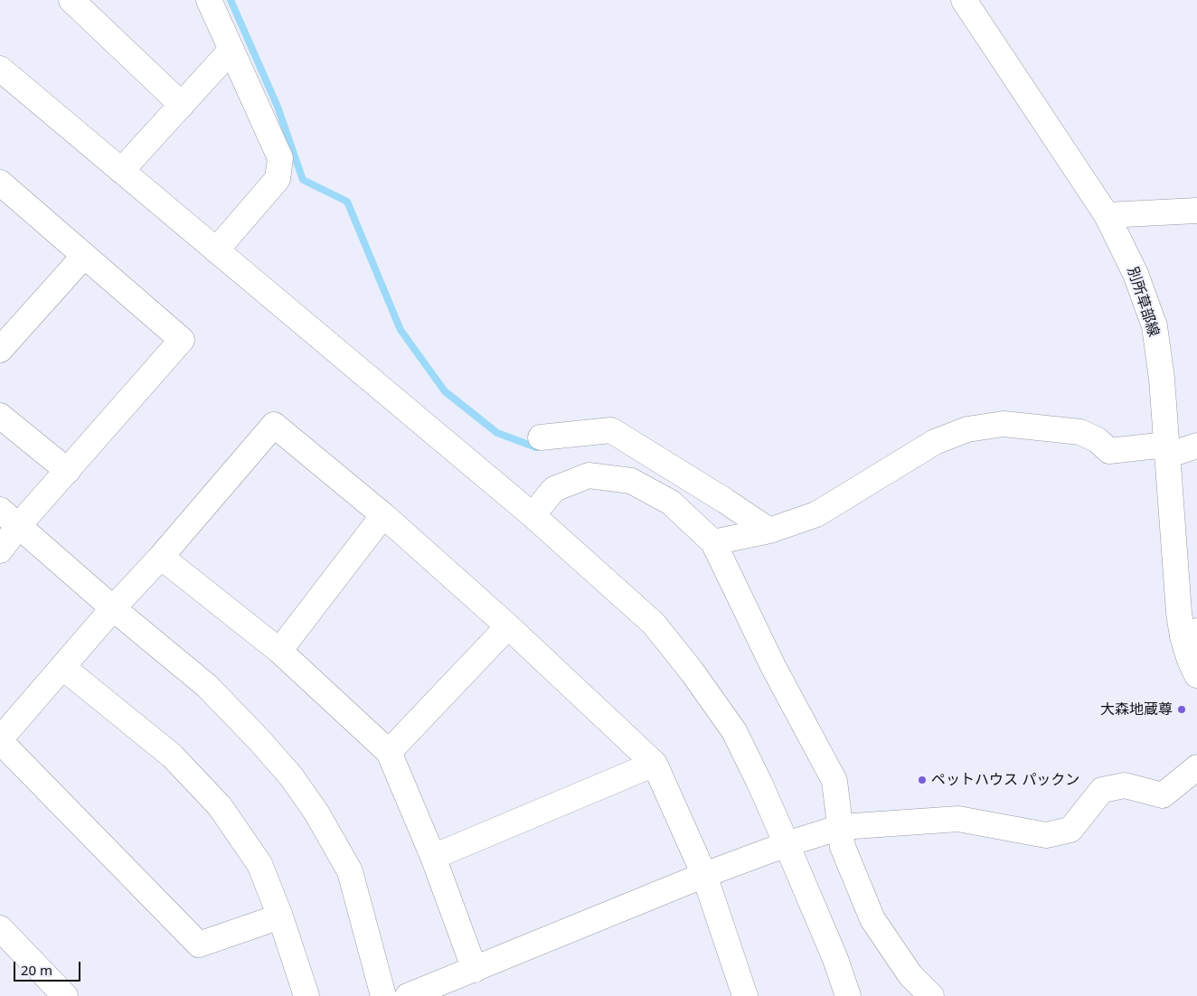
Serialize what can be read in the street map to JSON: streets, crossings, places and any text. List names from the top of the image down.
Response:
{
  "streets": {
    "street": ["別所草部線"]
  },
  "places": ["大森地蔵尊", "ペットハウス パックン"],
  "scale_bar": "20 m"
}
